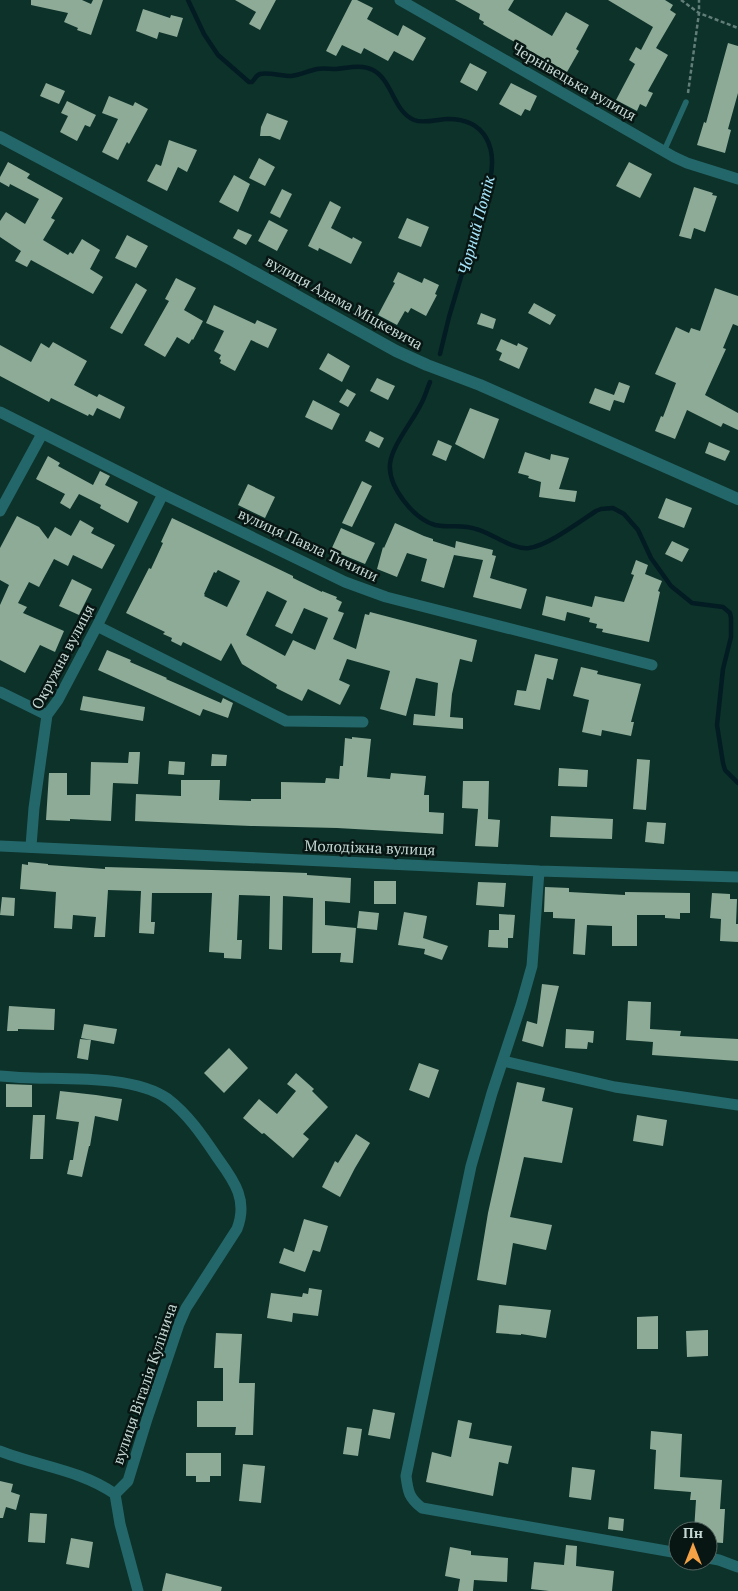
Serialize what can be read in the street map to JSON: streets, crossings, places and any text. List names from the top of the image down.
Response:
{
  "streets": {
    "street": [
      "Чернівецька вулиця",
      "вулиця Адама Міцкевича",
      "вулиця Павла Тичини",
      "Окружна вулиця",
      "Молодіжна вулиця",
      "вулиця Віталія Кулінича"
    ]
  },
  "crossings": [
    ["вулиця Павла Тичини", "Окружна вулиця"],
    ["Окружна вулиця", "Молодіжна вулиця"]
  ],
  "water": ["Чорний Потік"],
  "north": "top"
}
